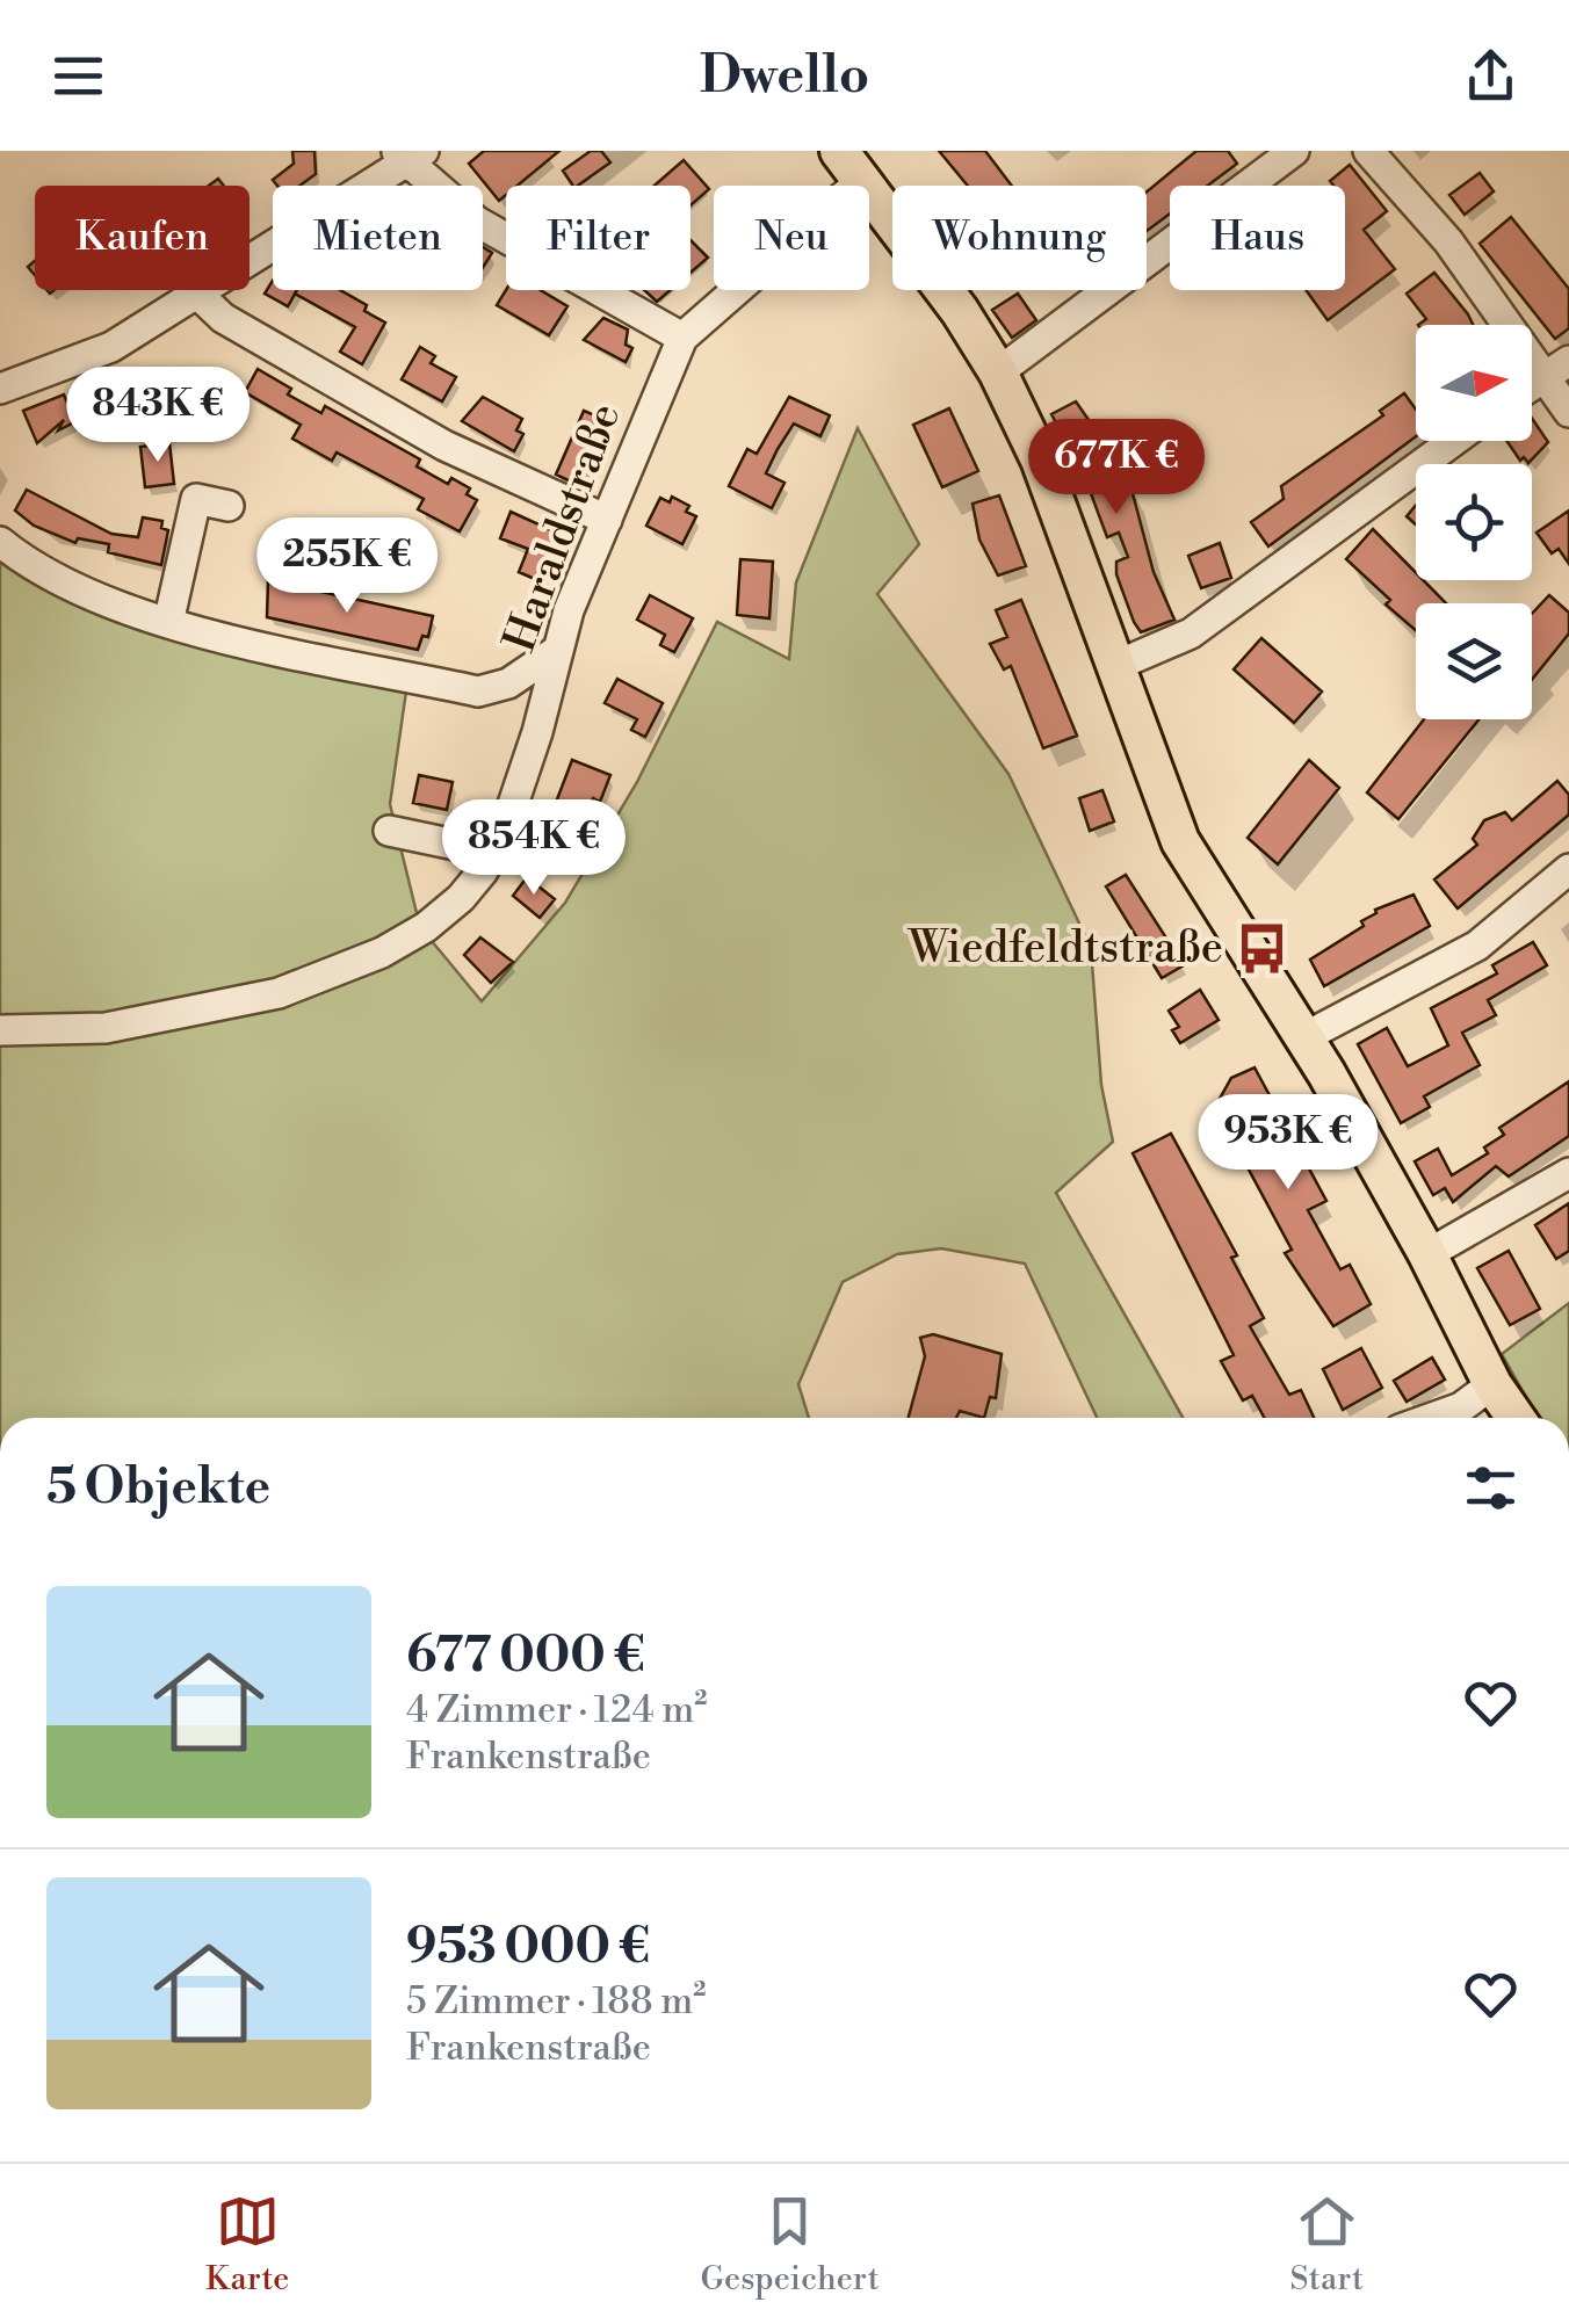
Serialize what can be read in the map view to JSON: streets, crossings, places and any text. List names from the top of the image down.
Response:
{
  "streets": {
    "street": ["Haraldstraße"]
  },
  "places": {
    "bus stop": ["Wiedfeldtstraße"]
  },
  "north": "right",
  "page": {
    "header": "Dwello",
    "chip": [
      "Kaufen",
      "Mieten",
      "Filter",
      "Neu",
      "Wohnung",
      "Haus"
    ],
    "price": [
      "843K €",
      "677K €",
      "255K €",
      "854K €",
      "953K €"
    ],
    "heading": "5 Objekte",
    "list": [
      {
        "name": "677 000 €",
        "note": "4 Zimmer · 124 m² · Frankenstraße"
      },
      {
        "name": "953 000 €",
        "note": "5 Zimmer · 188 m² · Frankenstraße"
      }
    ],
    "tabs": ["Karte", "Gespeichert", "Start"]
  }
}
